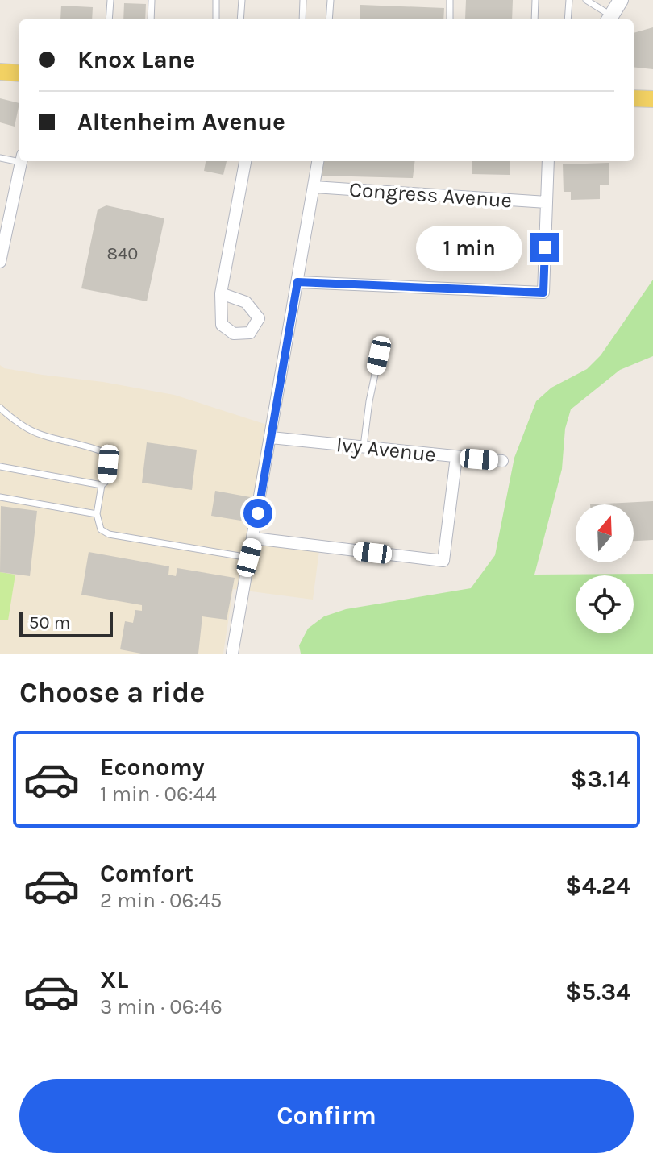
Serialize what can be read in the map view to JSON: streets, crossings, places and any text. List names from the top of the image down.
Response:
{
  "streets": {
    "street": ["Congress Avenue", "Ivy Avenue"]
  },
  "house_numbers": ["840"],
  "scale_bar": "50 m",
  "north": "top",
  "page": {
    "banner": ["Knox Lane", "Altenheim Avenue"],
    "bubble": "1 min",
    "scale": "50 m",
    "heading": "Choose a ride",
    "list": [
      {
        "name": "Economy",
        "note": "1 min · 06:44",
        "value": "$3.14"
      },
      {
        "name": "Comfort",
        "note": "2 min · 06:45",
        "value": "$4.24"
      },
      {
        "name": "XL",
        "note": "3 min · 06:46",
        "value": "$5.34"
      }
    ],
    "buttons": "Confirm"
  }
}
